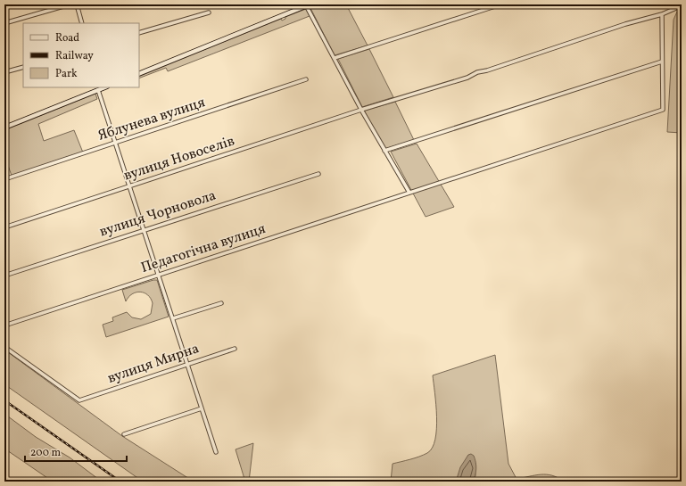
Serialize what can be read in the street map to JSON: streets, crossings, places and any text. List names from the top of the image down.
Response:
{
  "streets": {
    "street": [
      "Яблунева вулиця",
      "вулиця Новоселів",
      "вулиця Чорновола",
      "Педагогічна вулиця",
      "вулиця Мирна"
    ]
  },
  "legend": ["Road", "Railway", "Park"],
  "scale_bar": "200 m"
}
